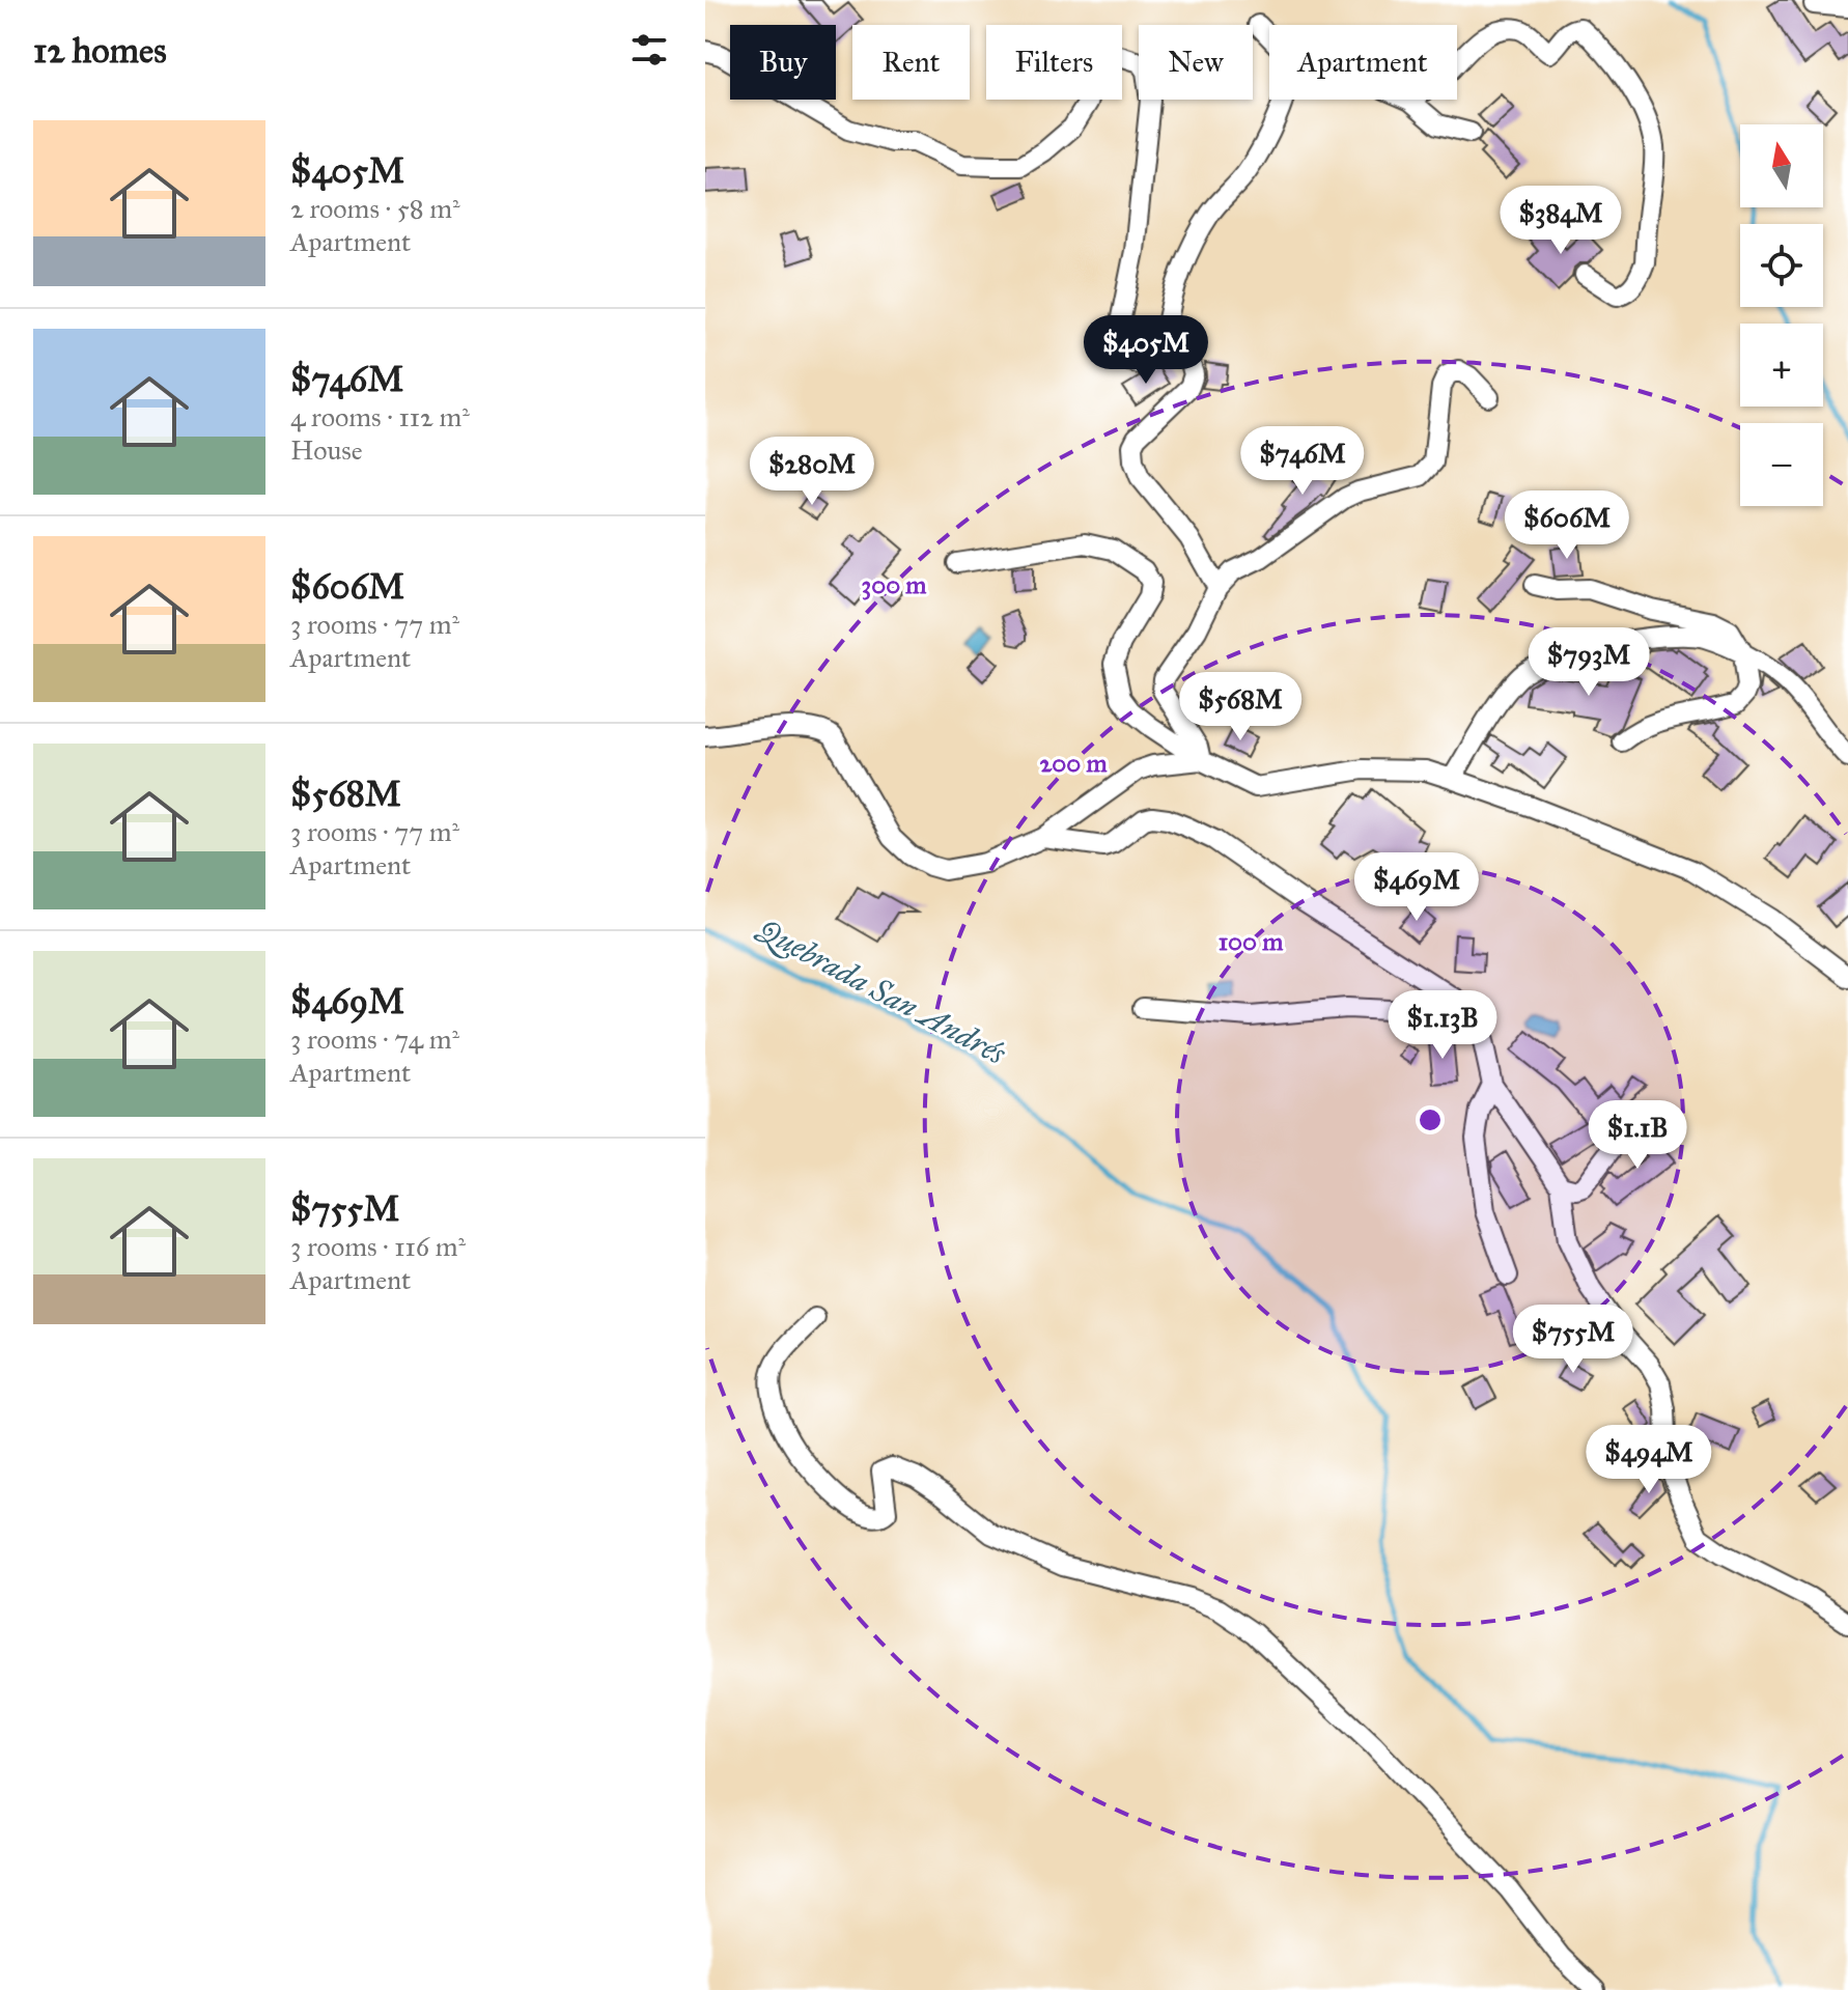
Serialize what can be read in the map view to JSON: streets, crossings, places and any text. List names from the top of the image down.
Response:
{
  "water": ["Quebrada San Andrés"],
  "north": "top",
  "page": {
    "heading": "12 homes",
    "chip": [
      "Buy",
      "Rent",
      "Filters",
      "New",
      "Apartment"
    ],
    "list": [
      {
        "name": "$405M",
        "note": "2 rooms · 58 m² · Apartment"
      },
      {
        "name": "$746M",
        "note": "4 rooms · 112 m² · House"
      },
      {
        "name": "$606M",
        "note": "3 rooms · 77 m² · Apartment"
      },
      {
        "name": "$568M",
        "note": "3 rooms · 77 m² · Apartment"
      },
      {
        "name": "$469M",
        "note": "3 rooms · 74 m² · Apartment"
      },
      {
        "name": "$755M",
        "note": "3 rooms · 116 m² · Apartment"
      }
    ],
    "map_buttons": ["+", "−"],
    "price": [
      "$384M",
      "$405M",
      "$746M",
      "$280M",
      "$606M",
      "$793M",
      "$568M",
      "$469M",
      "$1.13B",
      "$1.1B",
      "$755M",
      "$494M"
    ]
  },
  "rings": ["300 m", "200 m", "100 m"]
}
